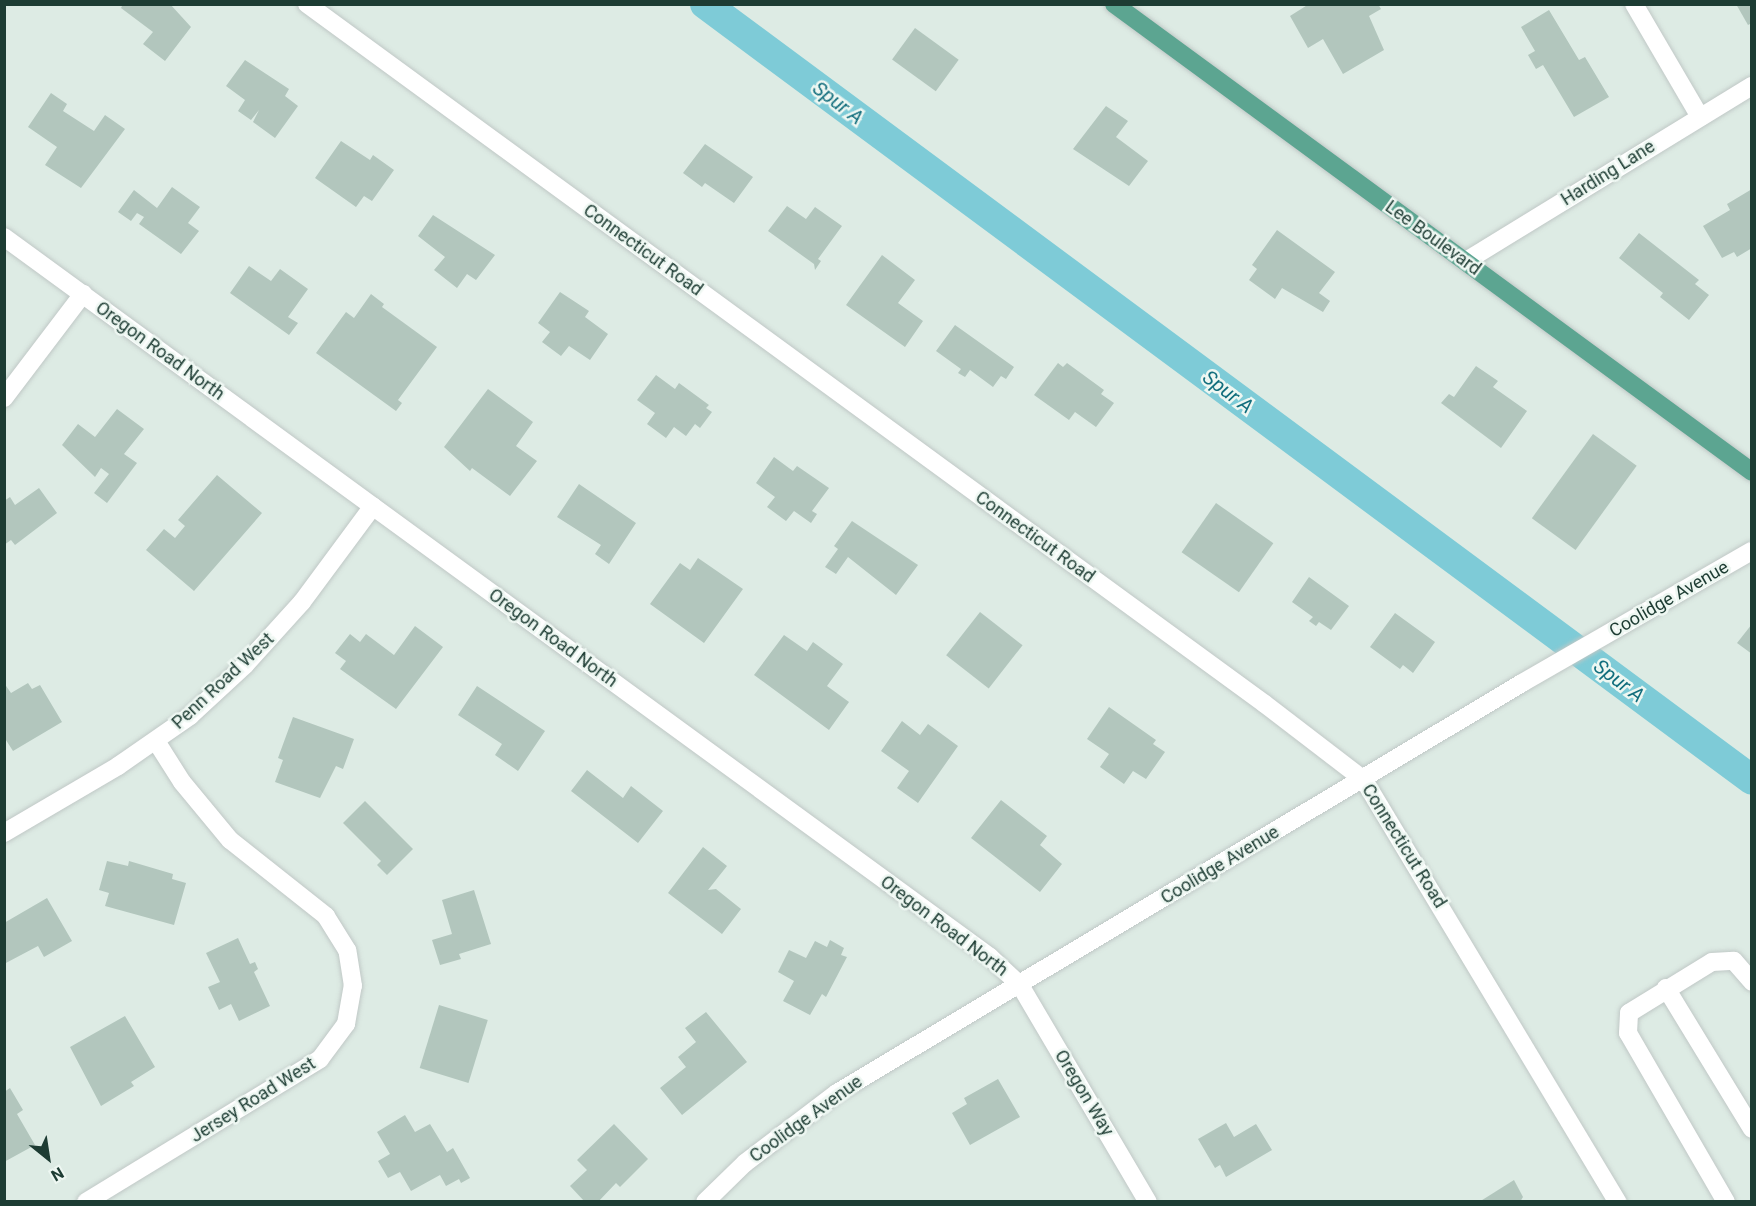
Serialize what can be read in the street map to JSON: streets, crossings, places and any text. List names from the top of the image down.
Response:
{
  "streets": {
    "main road": ["Lee Boulevard"],
    "street": [
      "Harding Lane",
      "Connecticut Road",
      "Oregon Road North",
      "Coolidge Avenue",
      "Penn Road West",
      "Oregon Way",
      "Jersey Road West"
    ]
  },
  "crossings": [
    ["Harding Lane", "Lee Boulevard"],
    ["Connecticut Road", "Coolidge Avenue"],
    ["Oregon Road North", "Coolidge Avenue"],
    ["Oregon Road North", "Penn Road West"],
    ["Oregon Road North", "Oregon Way"],
    ["Coolidge Avenue", "Oregon Way"],
    ["Penn Road West", "Jersey Road West"]
  ],
  "water": ["Spur A"],
  "north": "bottom right"
}
